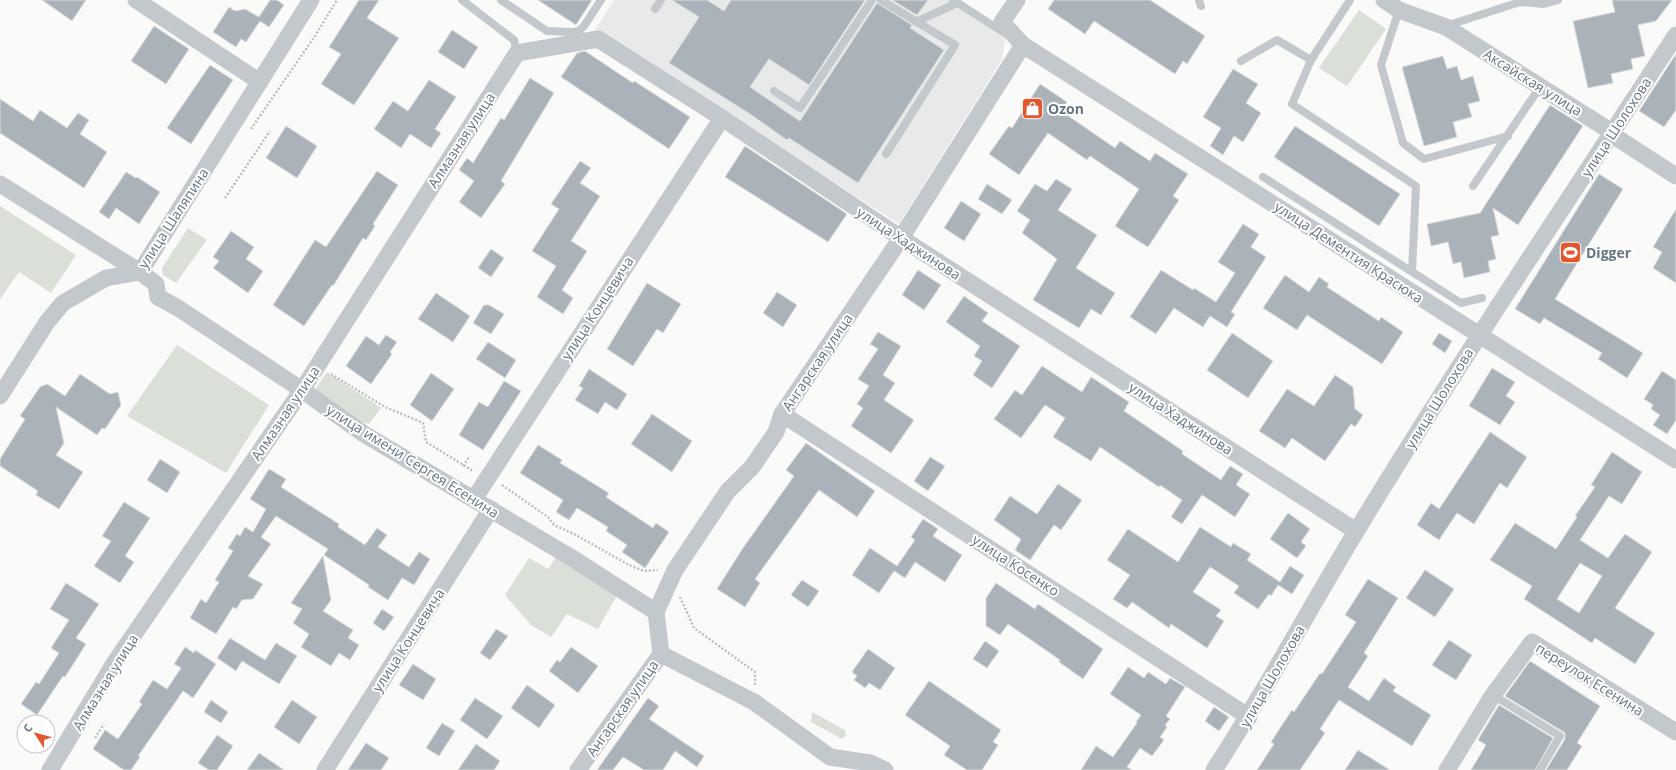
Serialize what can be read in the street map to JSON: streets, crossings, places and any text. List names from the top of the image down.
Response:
{
  "streets": {
    "street": [
      "Аксайская улица",
      "улица Шолохова",
      "Алмазная улица",
      "улица Шаляпина",
      "улица Хаджинова",
      "улица Дементия Красюка",
      "улица Концевича",
      "Ангарская улица",
      "улица имени Сергея Есенина",
      "улица Косенко",
      "переулок Есенина"
    ]
  },
  "crossings": [
    ["Аксайская улица", "улица Шолохова"],
    ["улица Шолохова", "улица Хаджинова"],
    ["улица Шолохова", "улица Дементия Красюка"],
    ["улица Шолохова", "улица Косенко"],
    ["Алмазная улица", "улица Хаджинова"],
    ["Алмазная улица", "улица имени Сергея Есенина"],
    ["улица Шаляпина", "улица имени Сергея Есенина"],
    ["улица Хаджинова", "улица Концевича"],
    ["улица Хаджинова", "Ангарская улица"],
    ["улица Дементия Красюка", "Ангарская улица"],
    ["улица Концевича", "улица имени Сергея Есенина"],
    ["Ангарская улица", "улица имени Сергея Есенина"],
    ["Ангарская улица", "улица Косенко"]
  ],
  "places": {
    "shop": ["Ozon"],
    "sports": ["Digger"]
  },
  "north": "top left"
}
